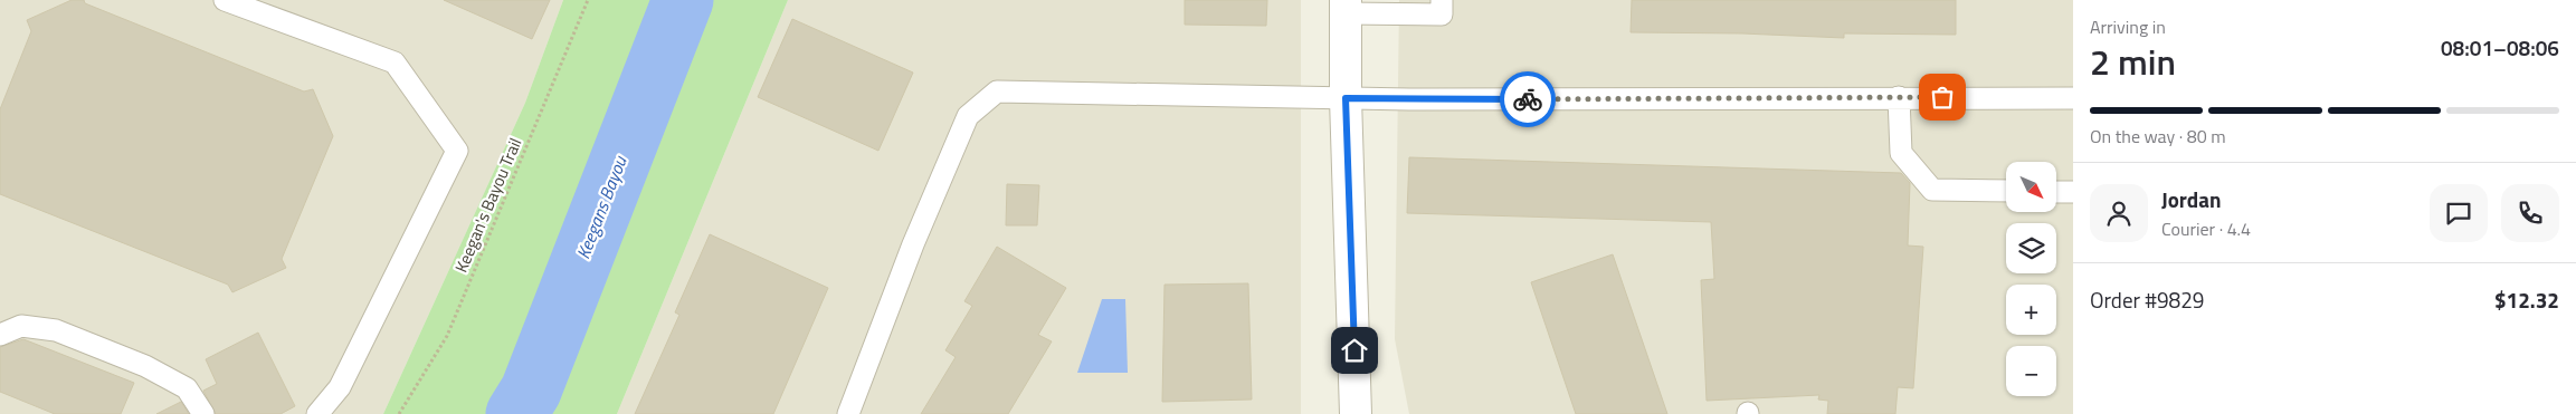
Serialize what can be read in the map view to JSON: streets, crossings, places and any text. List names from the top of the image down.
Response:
{
  "streets": {
    "path": ["Keegan's Bayou Trail"]
  },
  "water": ["Keegans Bayou"],
  "north": "bottom right",
  "page": {
    "heading": ["2 min", "Arriving in", "08:01–08:06"],
    "panel": [
      "Jordan",
      "Courier · 4.4",
      "Order #9829",
      "$12.32"
    ],
    "bar": "On the way · 80 m",
    "map_buttons": ["+", "−"]
  }
}
